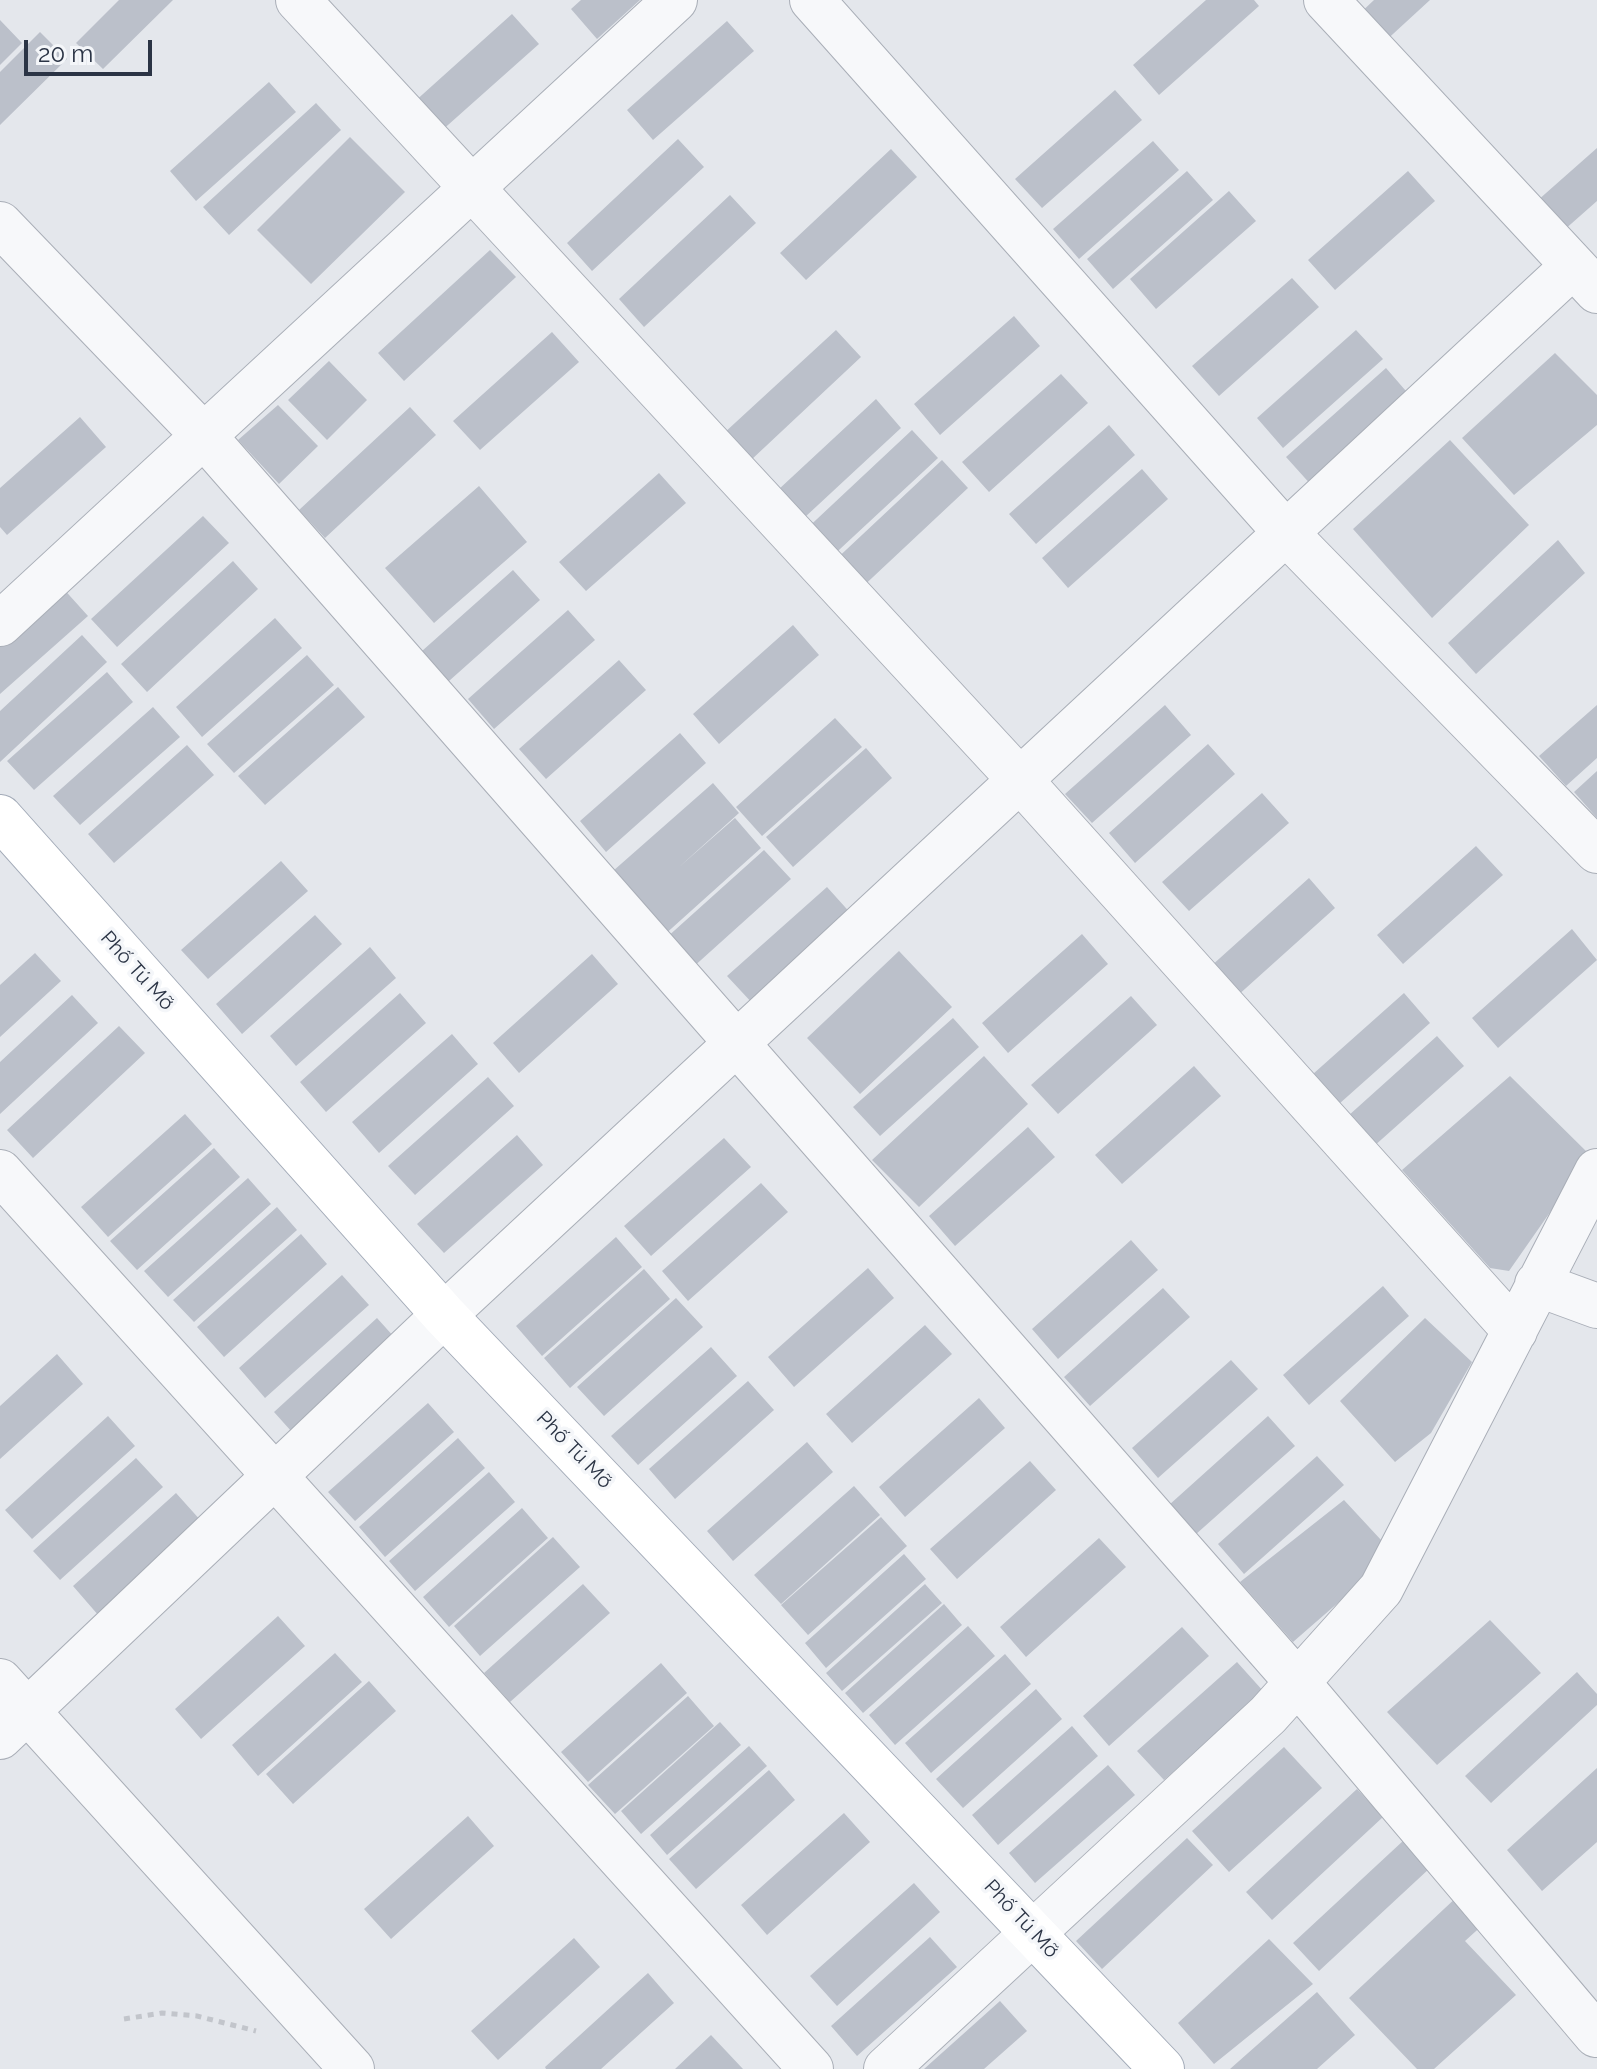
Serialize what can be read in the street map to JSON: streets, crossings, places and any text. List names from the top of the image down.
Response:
{
  "streets": {
    "main road": ["Phố Tú Mỡ"]
  },
  "scale_bar": "20 m"
}
